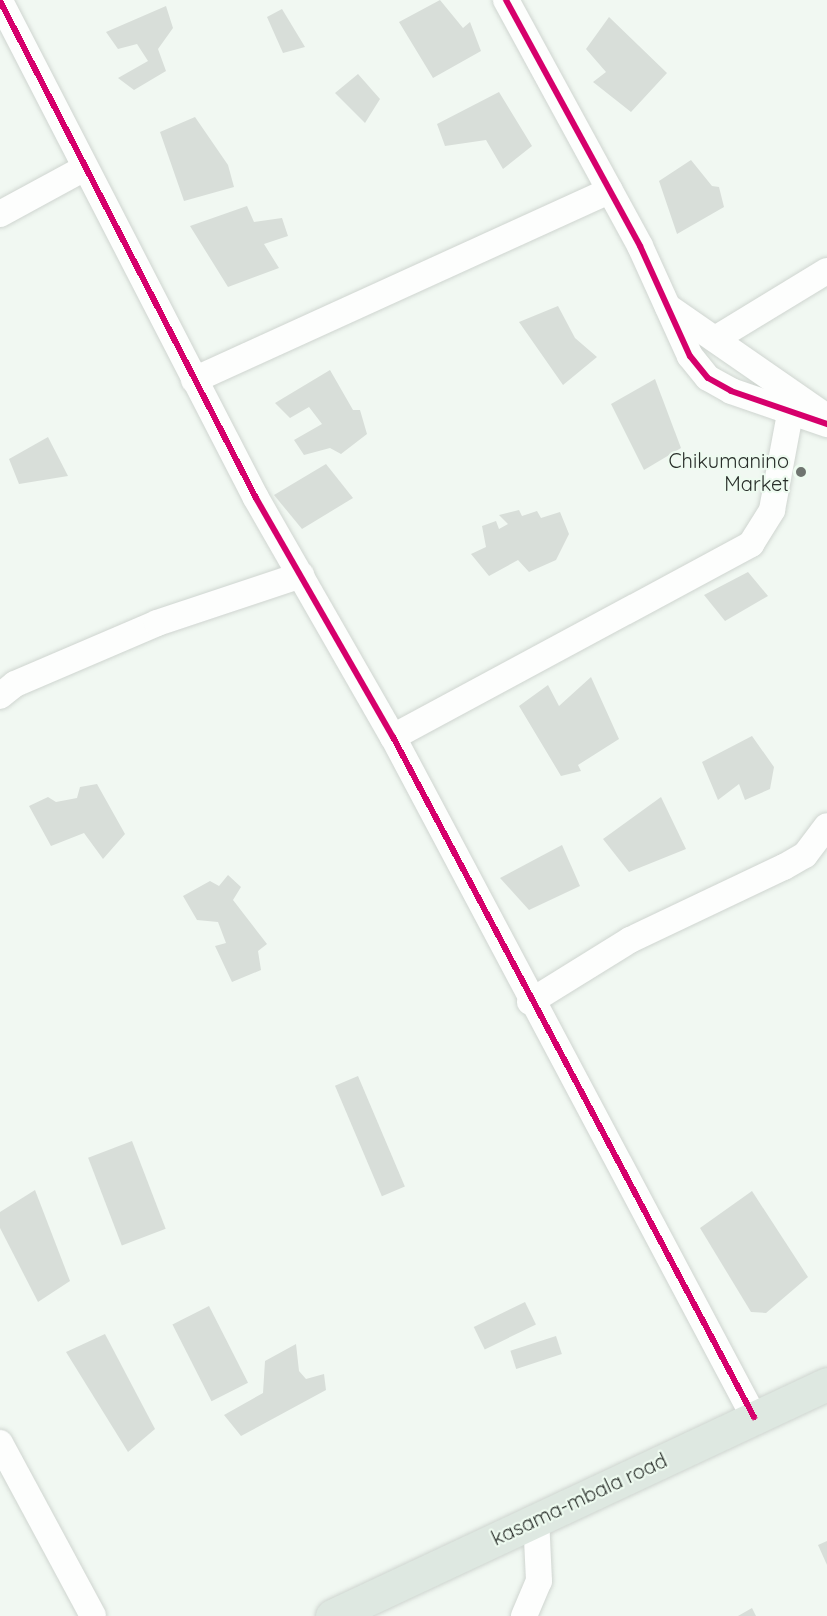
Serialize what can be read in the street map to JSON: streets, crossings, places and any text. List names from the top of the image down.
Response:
{
  "streets": {
    "main road": ["kasama-mbala road"]
  },
  "places": ["Chikumanino Market"]
}
